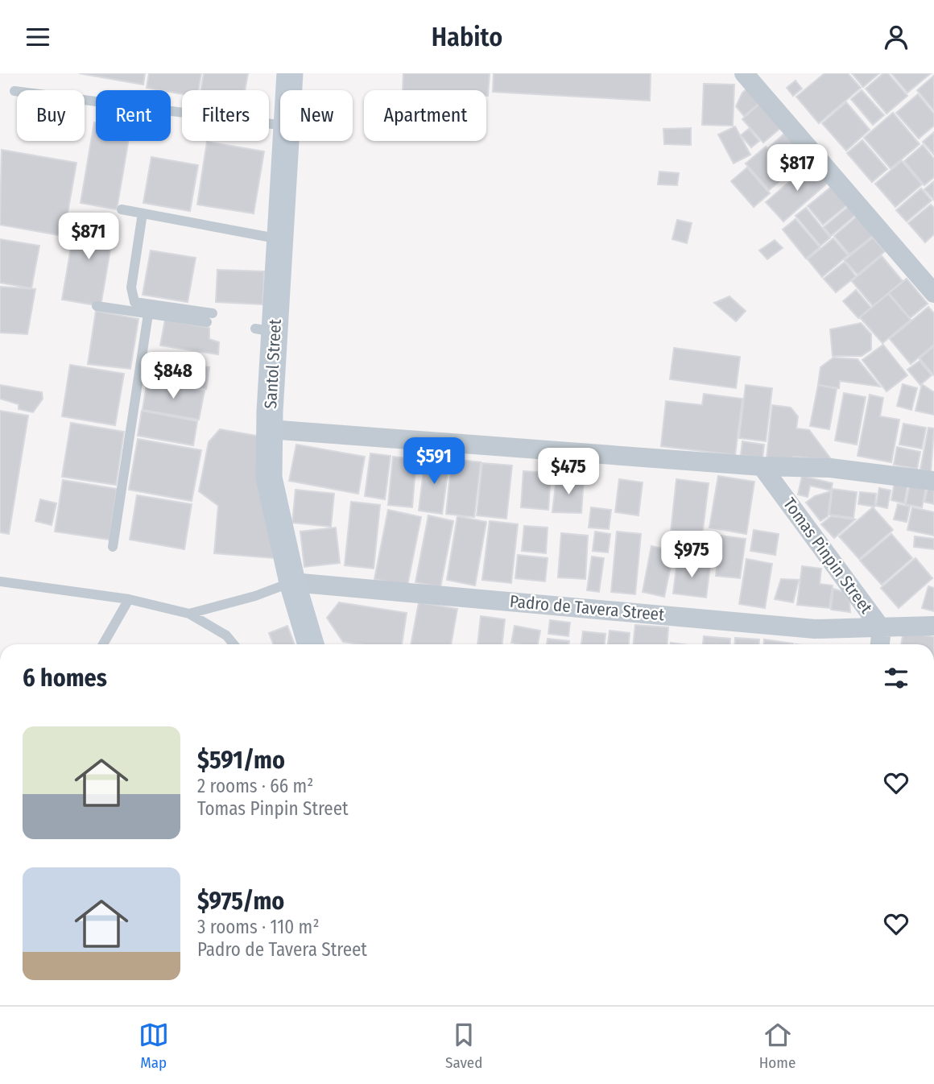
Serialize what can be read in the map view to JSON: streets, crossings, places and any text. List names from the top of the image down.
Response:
{
  "streets": {
    "street": ["Santol Street", "Tomas Pinpin Street", "Padro de Tavera Street"]
  },
  "crossings": [
    ["Santol Street", "Padro de Tavera Street"],
    ["Tomas Pinpin Street", "Padro de Tavera Street"]
  ],
  "page": {
    "header": "Habito",
    "chip": [
      "Buy",
      "Rent",
      "Filters",
      "New",
      "Apartment"
    ],
    "price": [
      "$817",
      "$871",
      "$848",
      "$591",
      "$475",
      "$975"
    ],
    "heading": "6 homes",
    "list": [
      {
        "name": "$591/mo",
        "note": "2 rooms · 66 m² · Tomas Pinpin Street"
      },
      {
        "name": "$975/mo",
        "note": "3 rooms · 110 m² · Padro de Tavera Street"
      }
    ],
    "tabs": ["Map", "Saved", "Home"]
  }
}
